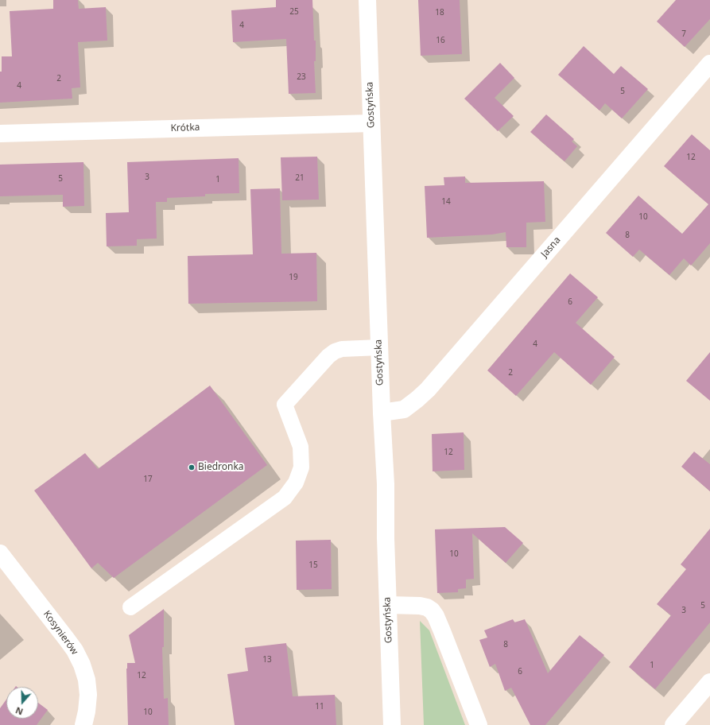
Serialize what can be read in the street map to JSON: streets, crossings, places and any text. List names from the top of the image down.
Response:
{
  "streets": {
    "street": [
      "Gostyńska",
      "Krótka",
      "Jasna",
      "Kosynierów"
    ]
  },
  "crossings": [
    ["Gostyńska", "Krótka"],
    ["Gostyńska", "Jasna"]
  ],
  "places": ["Biedronka"],
  "house_numbers": [
    "25",
    "18",
    "4",
    "7",
    "16",
    "23",
    "2",
    "4",
    "5",
    "12",
    "3",
    "21",
    "5",
    "1",
    "14",
    "10",
    "8",
    "19",
    "6",
    "4",
    "2",
    "12",
    "17",
    "10",
    "15",
    "5",
    "3",
    "8",
    "13",
    "1",
    "6",
    "12",
    "11",
    "10"
  ],
  "north": "bottom"
}
